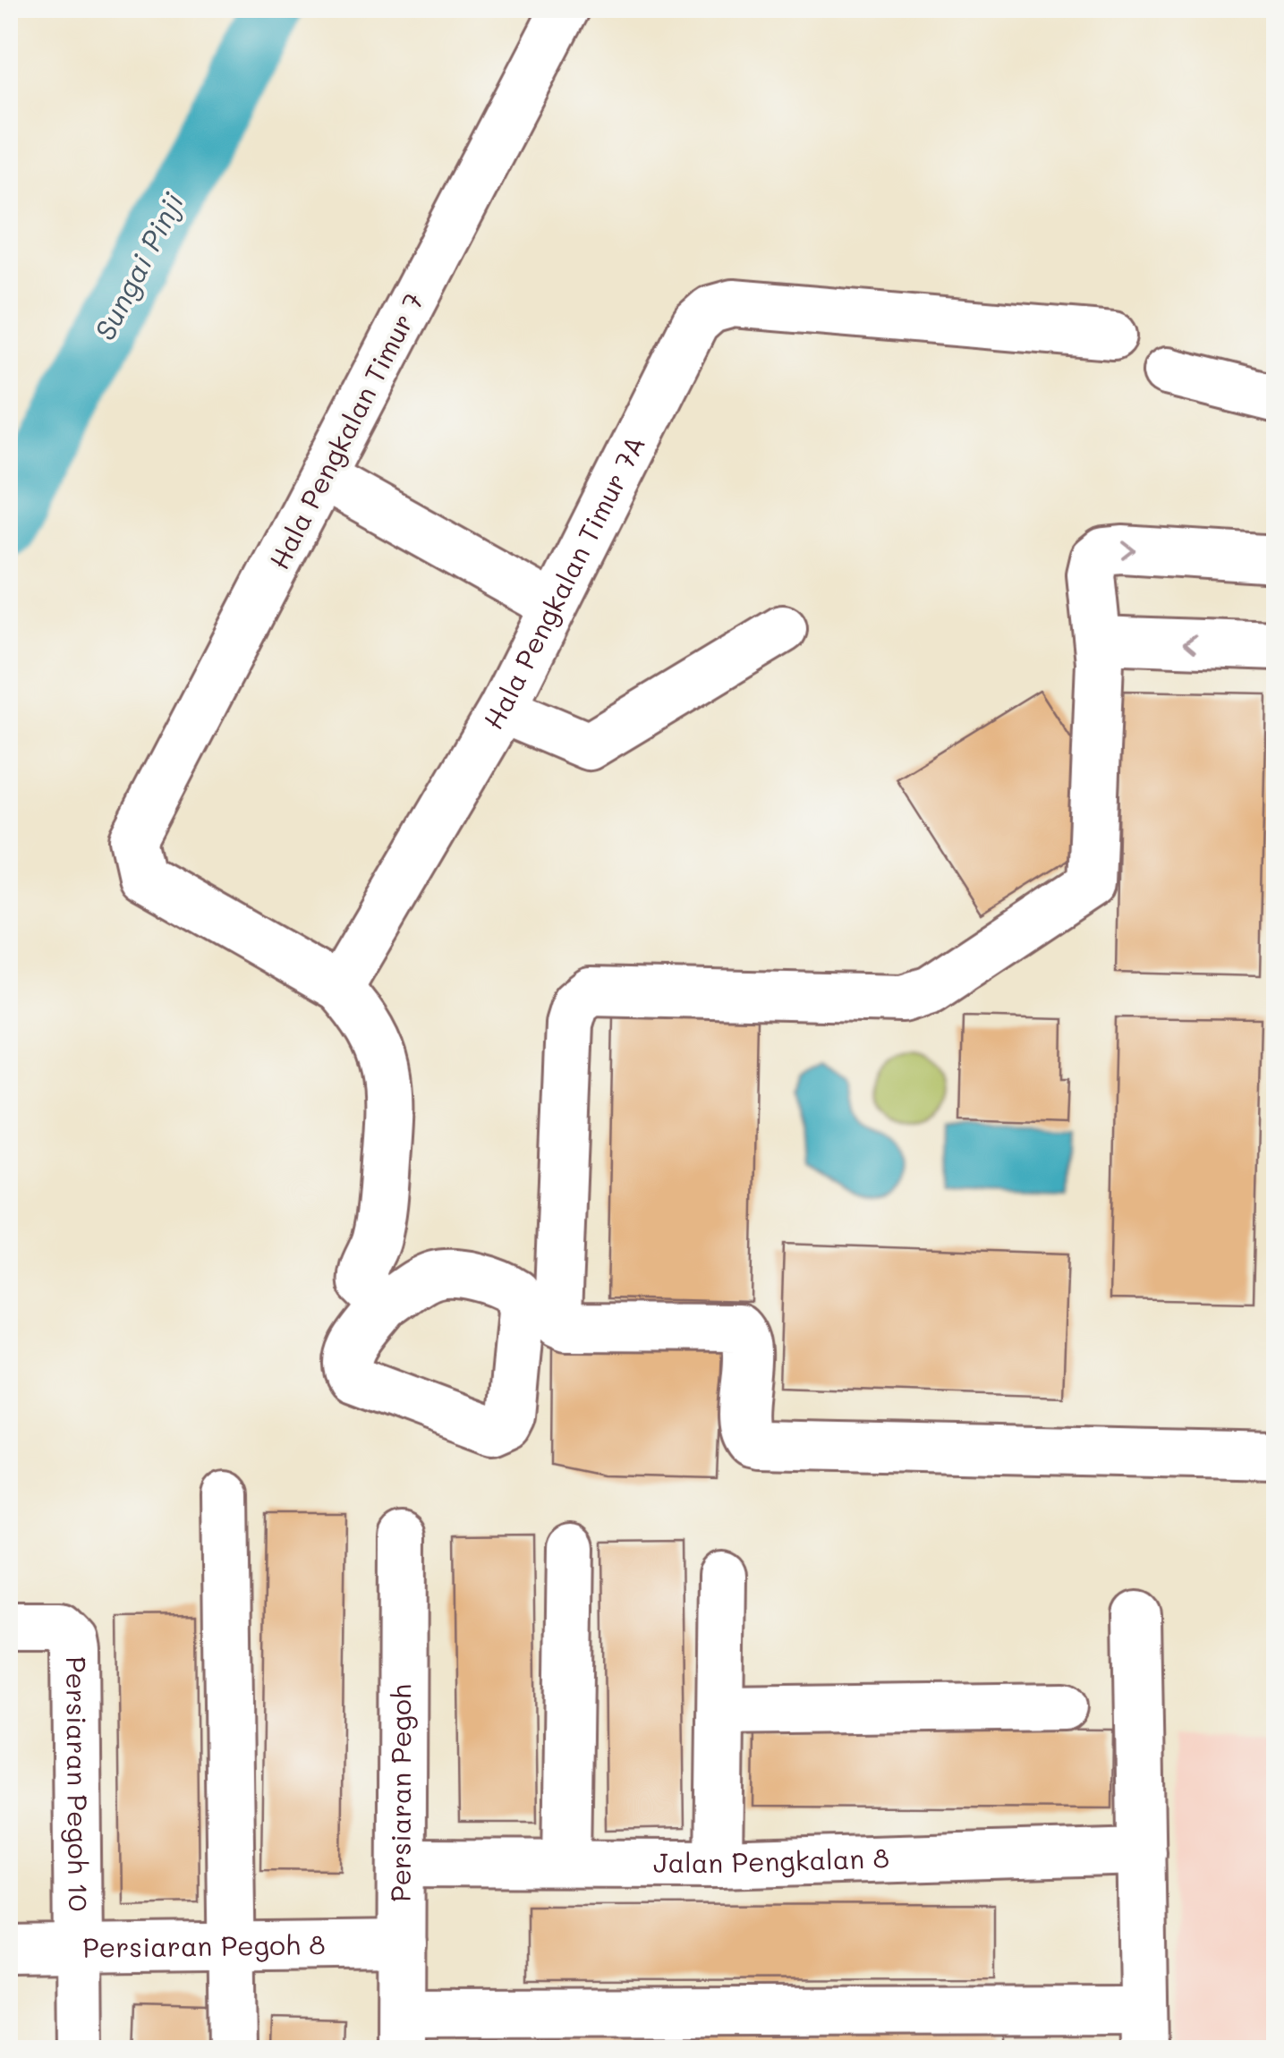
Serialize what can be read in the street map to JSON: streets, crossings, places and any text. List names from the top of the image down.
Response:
{
  "streets": {
    "street": [
      "Hala Pengkalan Timur 7",
      "Hala Pengkalan Timur 7A",
      "Persiaran Pegoh 10",
      "Persiaran Pegoh",
      "Jalan Pengkalan 8",
      "Persiaran Pegoh 8"
    ]
  },
  "crossings": [
    ["Hala Pengkalan Timur 7", "Hala Pengkalan Timur 7A"],
    ["Persiaran Pegoh 10", "Persiaran Pegoh 8"],
    ["Persiaran Pegoh", "Jalan Pengkalan 8"],
    ["Persiaran Pegoh", "Persiaran Pegoh 8"]
  ],
  "water": ["Sungai Pinji"]
}
